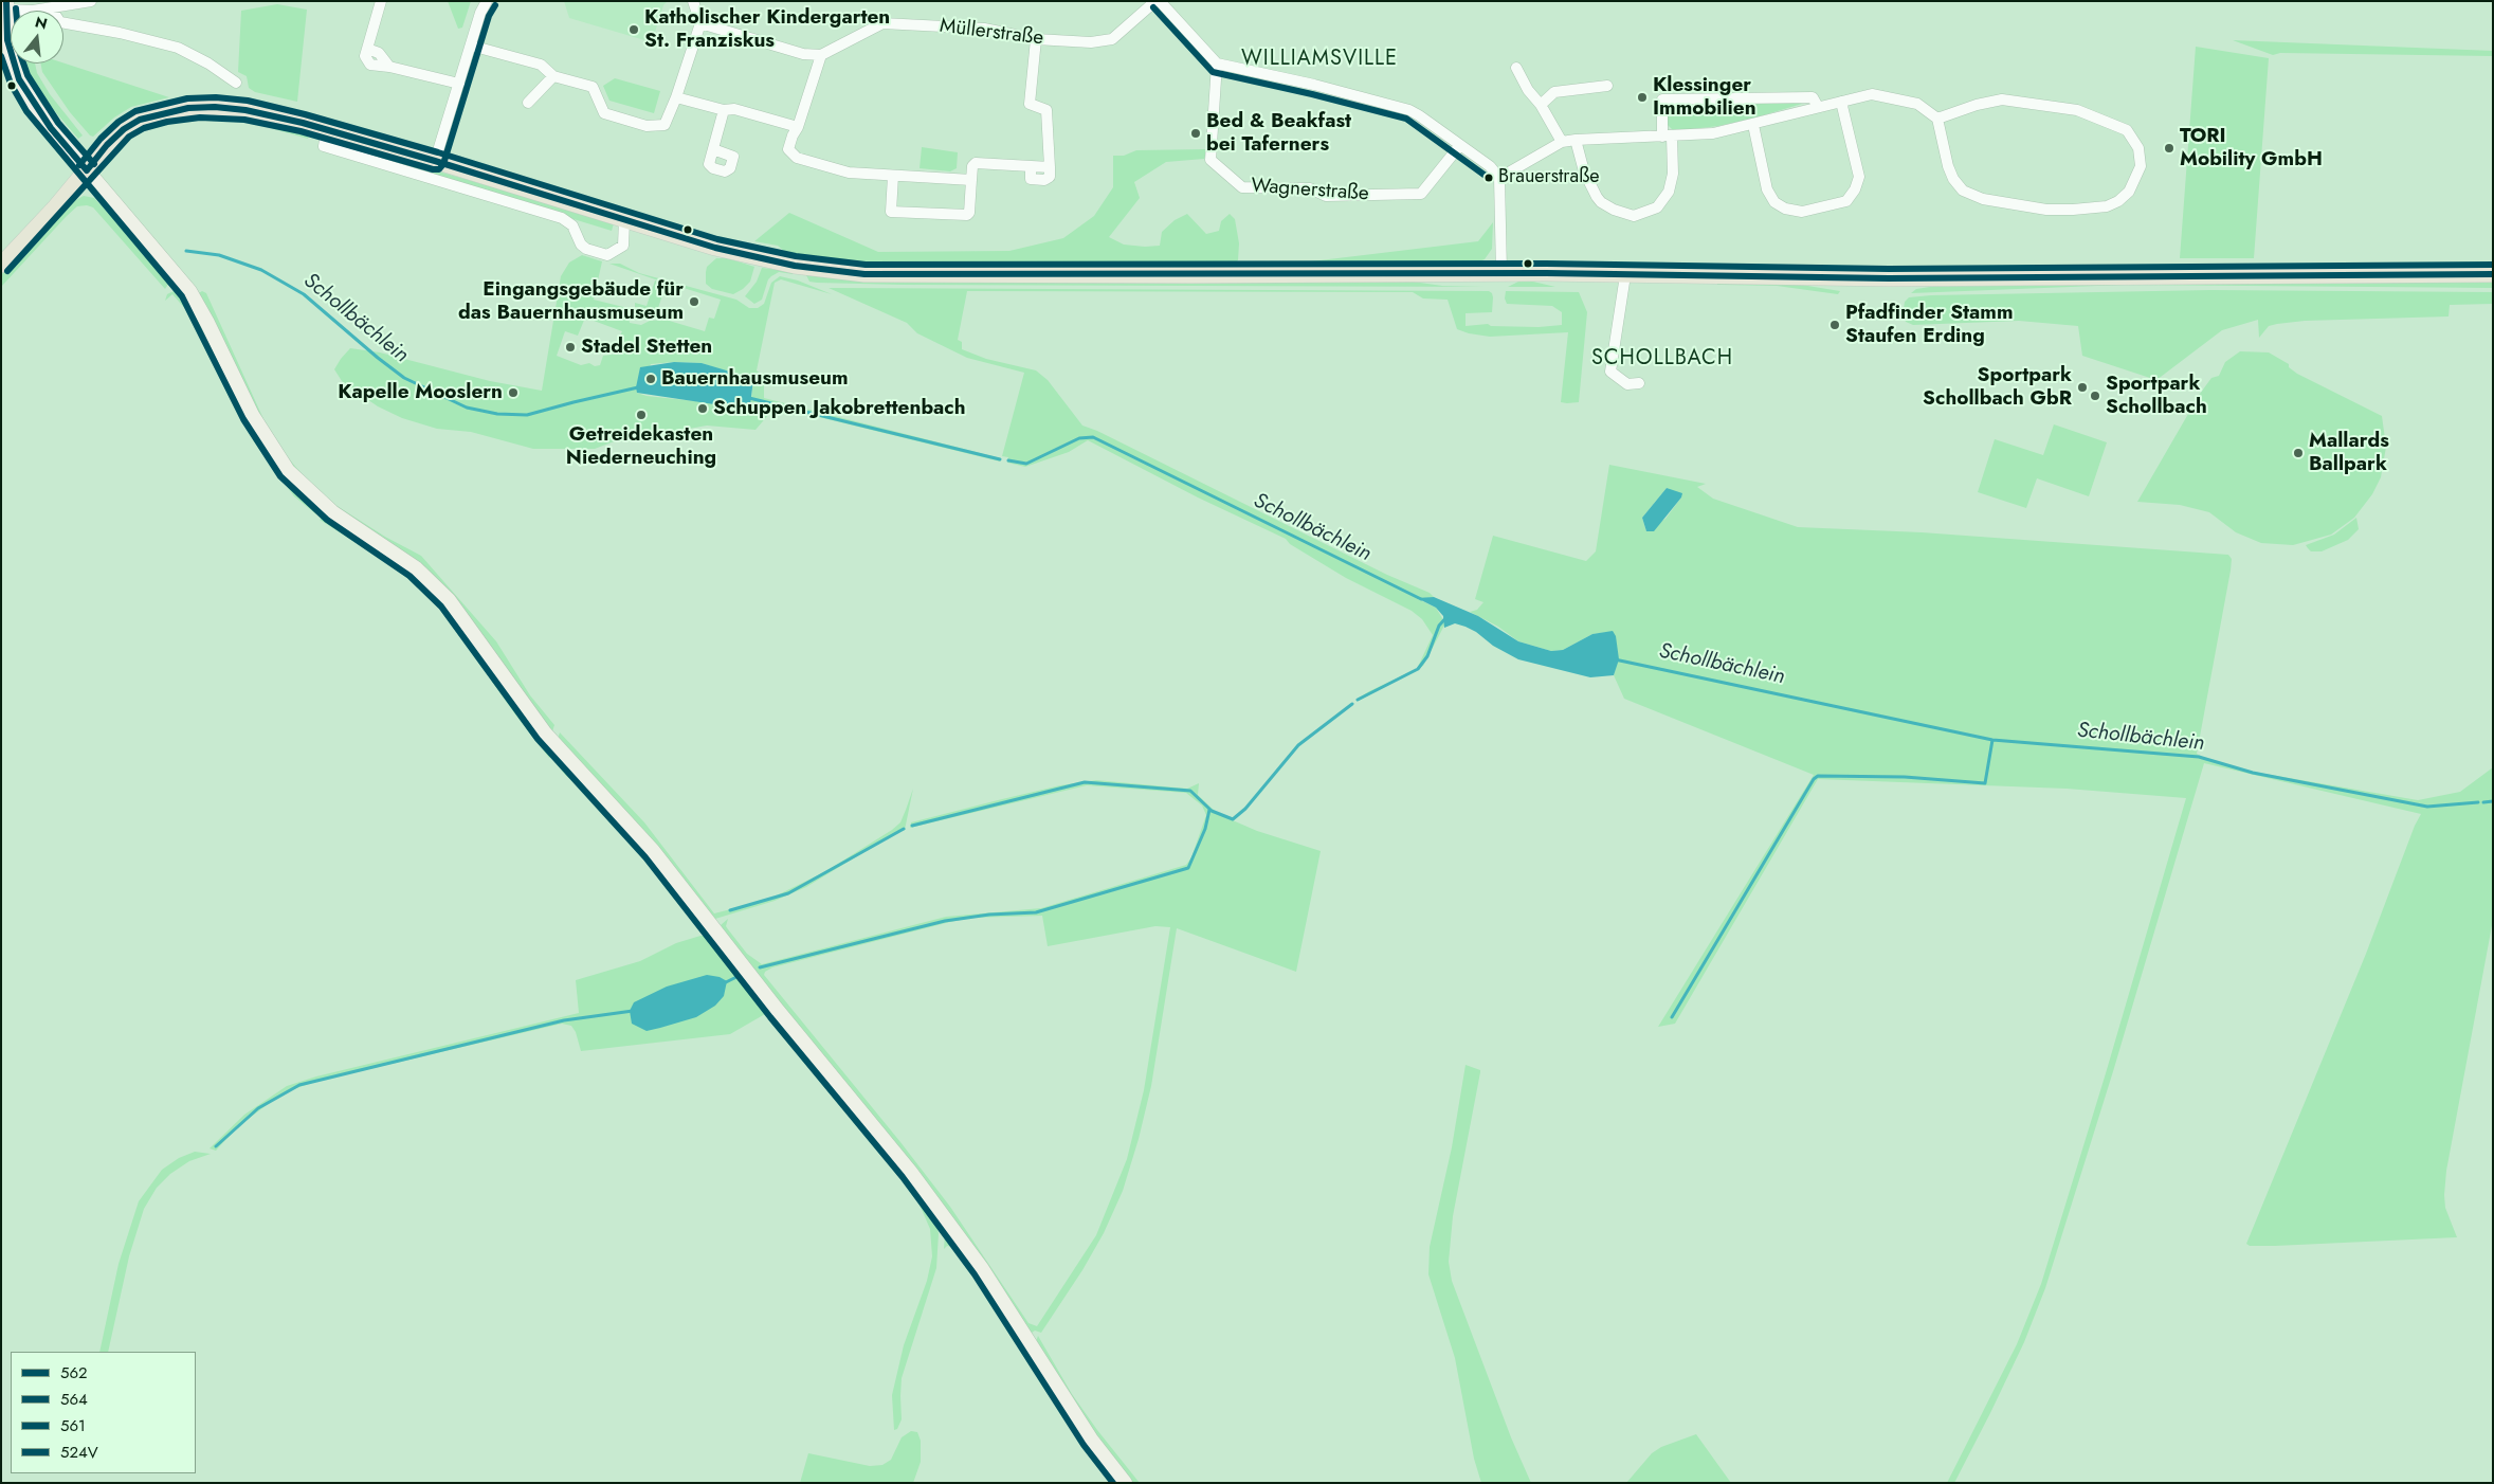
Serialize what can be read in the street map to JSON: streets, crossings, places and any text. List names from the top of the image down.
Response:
{
  "streets": {
    "street": ["Müllerstraße", "Wagnerstraße"]
  },
  "districts": ["WILLIAMSVILLE", "SCHOLLBACH"],
  "water": ["Schollbächlein"],
  "places": [
    "Katholischer Kindergarten St. Franziskus",
    "Klessinger Immobilien",
    "Bed & Beakfast bei Taferners",
    "TORI Mobility GmbH",
    "Brauerstraße",
    "Eingangsgebäude für das Bauernhausmuseum",
    "Pfadfinder Stamm Staufen Erding",
    "Stadel Stetten",
    "Bauernhausmuseum",
    "Sportpark Schollbach GbR",
    "Kapelle Mooslern",
    "Sportpark Schollbach",
    "Schuppen Jakobrettenbach",
    "Getreidekasten Niederneuching",
    "Mallards Ballpark"
  ],
  "lines": [
    "transit line 562",
    "transit line 524V",
    "transit line 561",
    "transit line 564"
  ],
  "legend": [
    "562",
    "564",
    "561",
    "524V"
  ],
  "north": "top"
}
